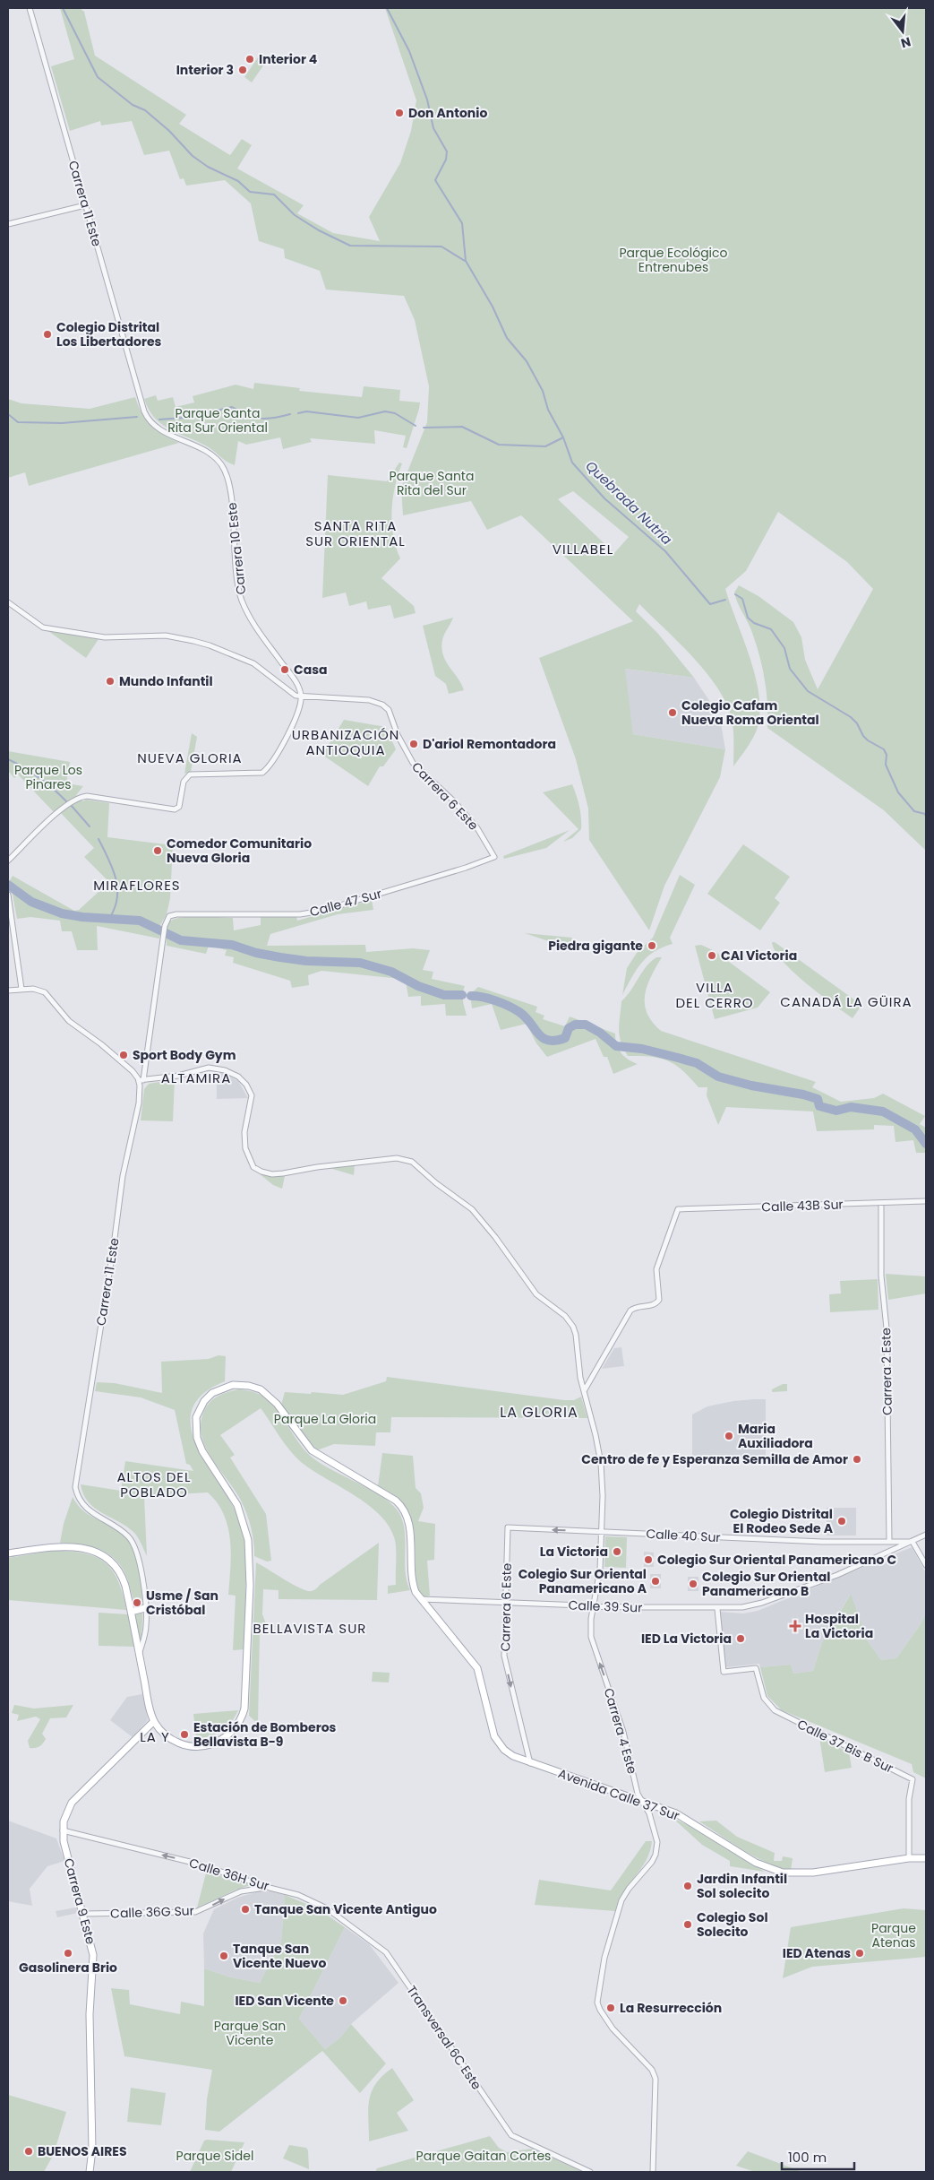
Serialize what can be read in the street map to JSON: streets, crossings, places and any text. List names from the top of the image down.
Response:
{
  "streets": {
    "main road": ["Avenida Calle 37 Sur", "Carrera 9 Este"],
    "street": [
      "Carrera 11 Este",
      "Carrera 10 Este",
      "Carrera 6 Este",
      "Calle 47 Sur",
      "Calle 43B Sur",
      "Carrera 2 Este",
      "Calle 40 Sur",
      "Calle 39 Sur",
      "Carrera 4 Este",
      "Calle 37 Bis B Sur",
      "Calle 36H Sur",
      "Calle 36G Sur",
      "Transversal 6C Este"
    ]
  },
  "crossings": [
    ["Carrera 11 Este", "Carrera 10 Este"],
    ["Carrera 11 Este", "Calle 47 Sur"],
    ["Carrera 11 Este", "Carrera 4 Este"],
    ["Carrera 10 Este", "Carrera 6 Este"],
    ["Carrera 6 Este", "Calle 47 Sur"],
    ["Carrera 6 Este", "Calle 40 Sur"],
    ["Carrera 6 Este", "Calle 39 Sur"],
    ["Carrera 6 Este", "Avenida Calle 37 Sur"],
    ["Calle 43B Sur", "Carrera 2 Este"],
    ["Calle 43B Sur", "Carrera 4 Este"],
    ["Carrera 2 Este", "Calle 40 Sur"],
    ["Calle 40 Sur", "Calle 39 Sur"],
    ["Calle 40 Sur", "Carrera 4 Este"],
    ["Calle 39 Sur", "Carrera 4 Este"],
    ["Calle 39 Sur", "Calle 37 Bis B Sur"],
    ["Calle 39 Sur", "Avenida Calle 37 Sur"],
    ["Carrera 4 Este", "Avenida Calle 37 Sur"],
    ["Calle 37 Bis B Sur", "Avenida Calle 37 Sur"],
    ["Calle 36H Sur", "Carrera 9 Este"],
    ["Calle 36H Sur", "Calle 36G Sur"],
    ["Calle 36H Sur", "Transversal 6C Este"],
    ["Carrera 9 Este", "Calle 36G Sur"]
  ],
  "one_way": ["Calle 36H Sur", "Calle 36G Sur"],
  "districts": [
    "SANTA RITA SUR ORIENTAL",
    "VILLABEL",
    "URBANIZACIÓN ANTIOQUIA",
    "NUEVA GLORIA",
    "MIRAFLORES",
    "VILLA DEL CERRO",
    "CANADÁ LA GÜIRA",
    "ALTAMIRA",
    "LA GLORIA",
    "ALTOS DEL POBLADO",
    "BELLAVISTA SUR",
    "LA Y"
  ],
  "water": ["Quebrada Nutria"],
  "parks": [
    "Parque Ecológico Entrenubes",
    "Parque Santa Rita Sur Oriental",
    "Parque Santa Rita del Sur",
    "Parque Los Pinares",
    "Parque La Gloria",
    "Parque Atenas",
    "Parque San Vicente",
    "Parque Sidel",
    "Parque Gaitan Cortes"
  ],
  "places": {
    "other": [
      "Interior 4",
      "Interior 3",
      "Don Antonio",
      "Colegio Distrital Los Libertadores",
      "Casa",
      "Mundo Infantil",
      "Colegio Cafam Nueva Roma Oriental",
      "D'ariol Remontadora",
      "Comedor Comunitario Nueva Gloria",
      "Piedra gigante",
      "CAI Victoria",
      "Sport Body Gym",
      "Maria Auxiliadora",
      "Centro de fe y Esperanza Semilla de Amor",
      "Colegio Distrital El Rodeo Sede A",
      "La Victoria",
      "Colegio Sur Oriental Panamericano C",
      "Colegio Sur Oriental Panamericano A",
      "Colegio Sur Oriental Panamericano B",
      "Usme / San Cristóbal",
      "IED La Victoria",
      "Estación de Bomberos Bellavista B-9",
      "Jardin Infantil Sol solecito",
      "Tanque San Vicente Antiguo",
      "Colegio Sol Solecito",
      "Gasolinera Brio",
      "IED Atenas",
      "Tanque San Vicente Nuevo",
      "IED San Vicente",
      "La Resurrección",
      "BUENOS AIRES"
    ],
    "health": ["Hospital La Victoria"]
  },
  "scale_bar": "100 m",
  "north": "bottom"
}
